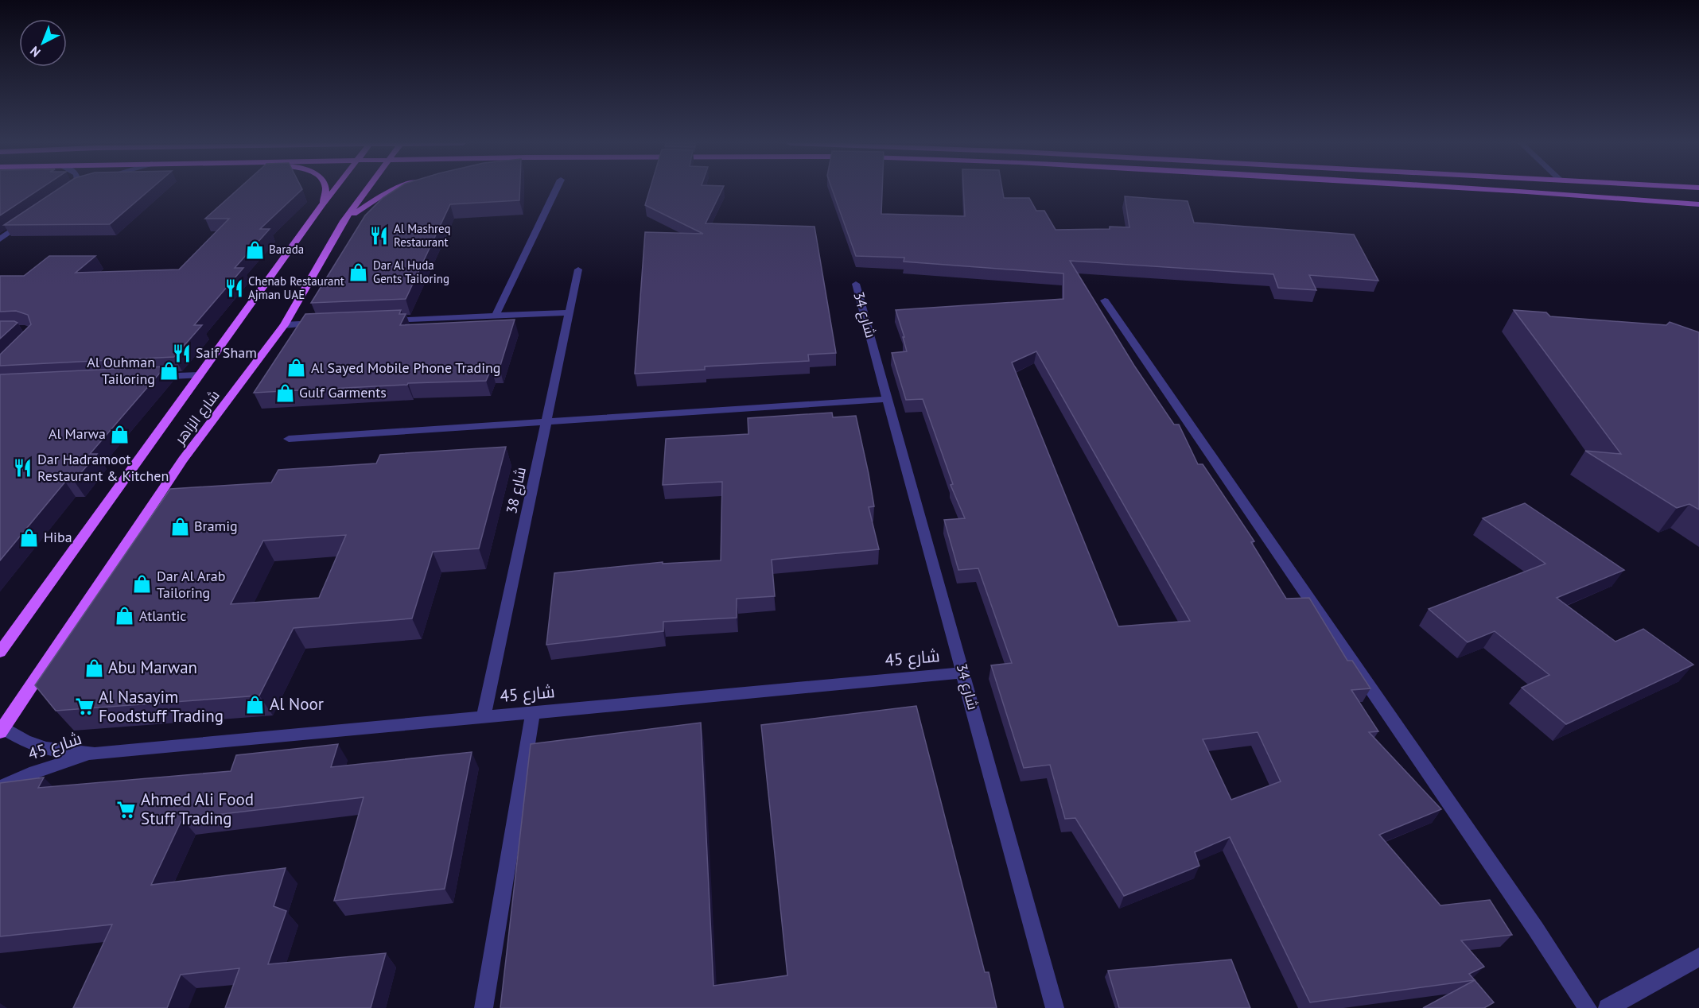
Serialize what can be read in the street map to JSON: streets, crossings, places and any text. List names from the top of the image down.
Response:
{
  "streets": {
    "main road": ["شارع الزاهر"],
    "street": ["شارع 34", "شارع 38", "شارع 45"]
  },
  "crossings": [
    ["شارع 34", "شارع 45"],
    ["شارع الزاهر", "شارع 45"],
    ["شارع 38", "شارع 45"]
  ],
  "places": {
    "restaurant": [
      "Al Mashreq Restaurant",
      "Chenab Restaurant Ajman UAE",
      "Saif Sham",
      "Dar Hadramoot Restaurant & Kitchen"
    ],
    "shop": [
      "Barada",
      "Dar Al Huda Gents Tailoring",
      "Al Sayed Mobile Phone Trading",
      "Al Ouhman Tailoring",
      "Gulf Garments",
      "Al Marwa",
      "Bramig",
      "Hiba",
      "Dar Al Arab Tailoring",
      "Atlantic",
      "Abu Marwan",
      "Al Noor"
    ],
    "supermarket": ["Al Nasayim Foodstuff Trading", "Ahmed Ali Food Stuff Trading"]
  },
  "north": "bottom left"
}
